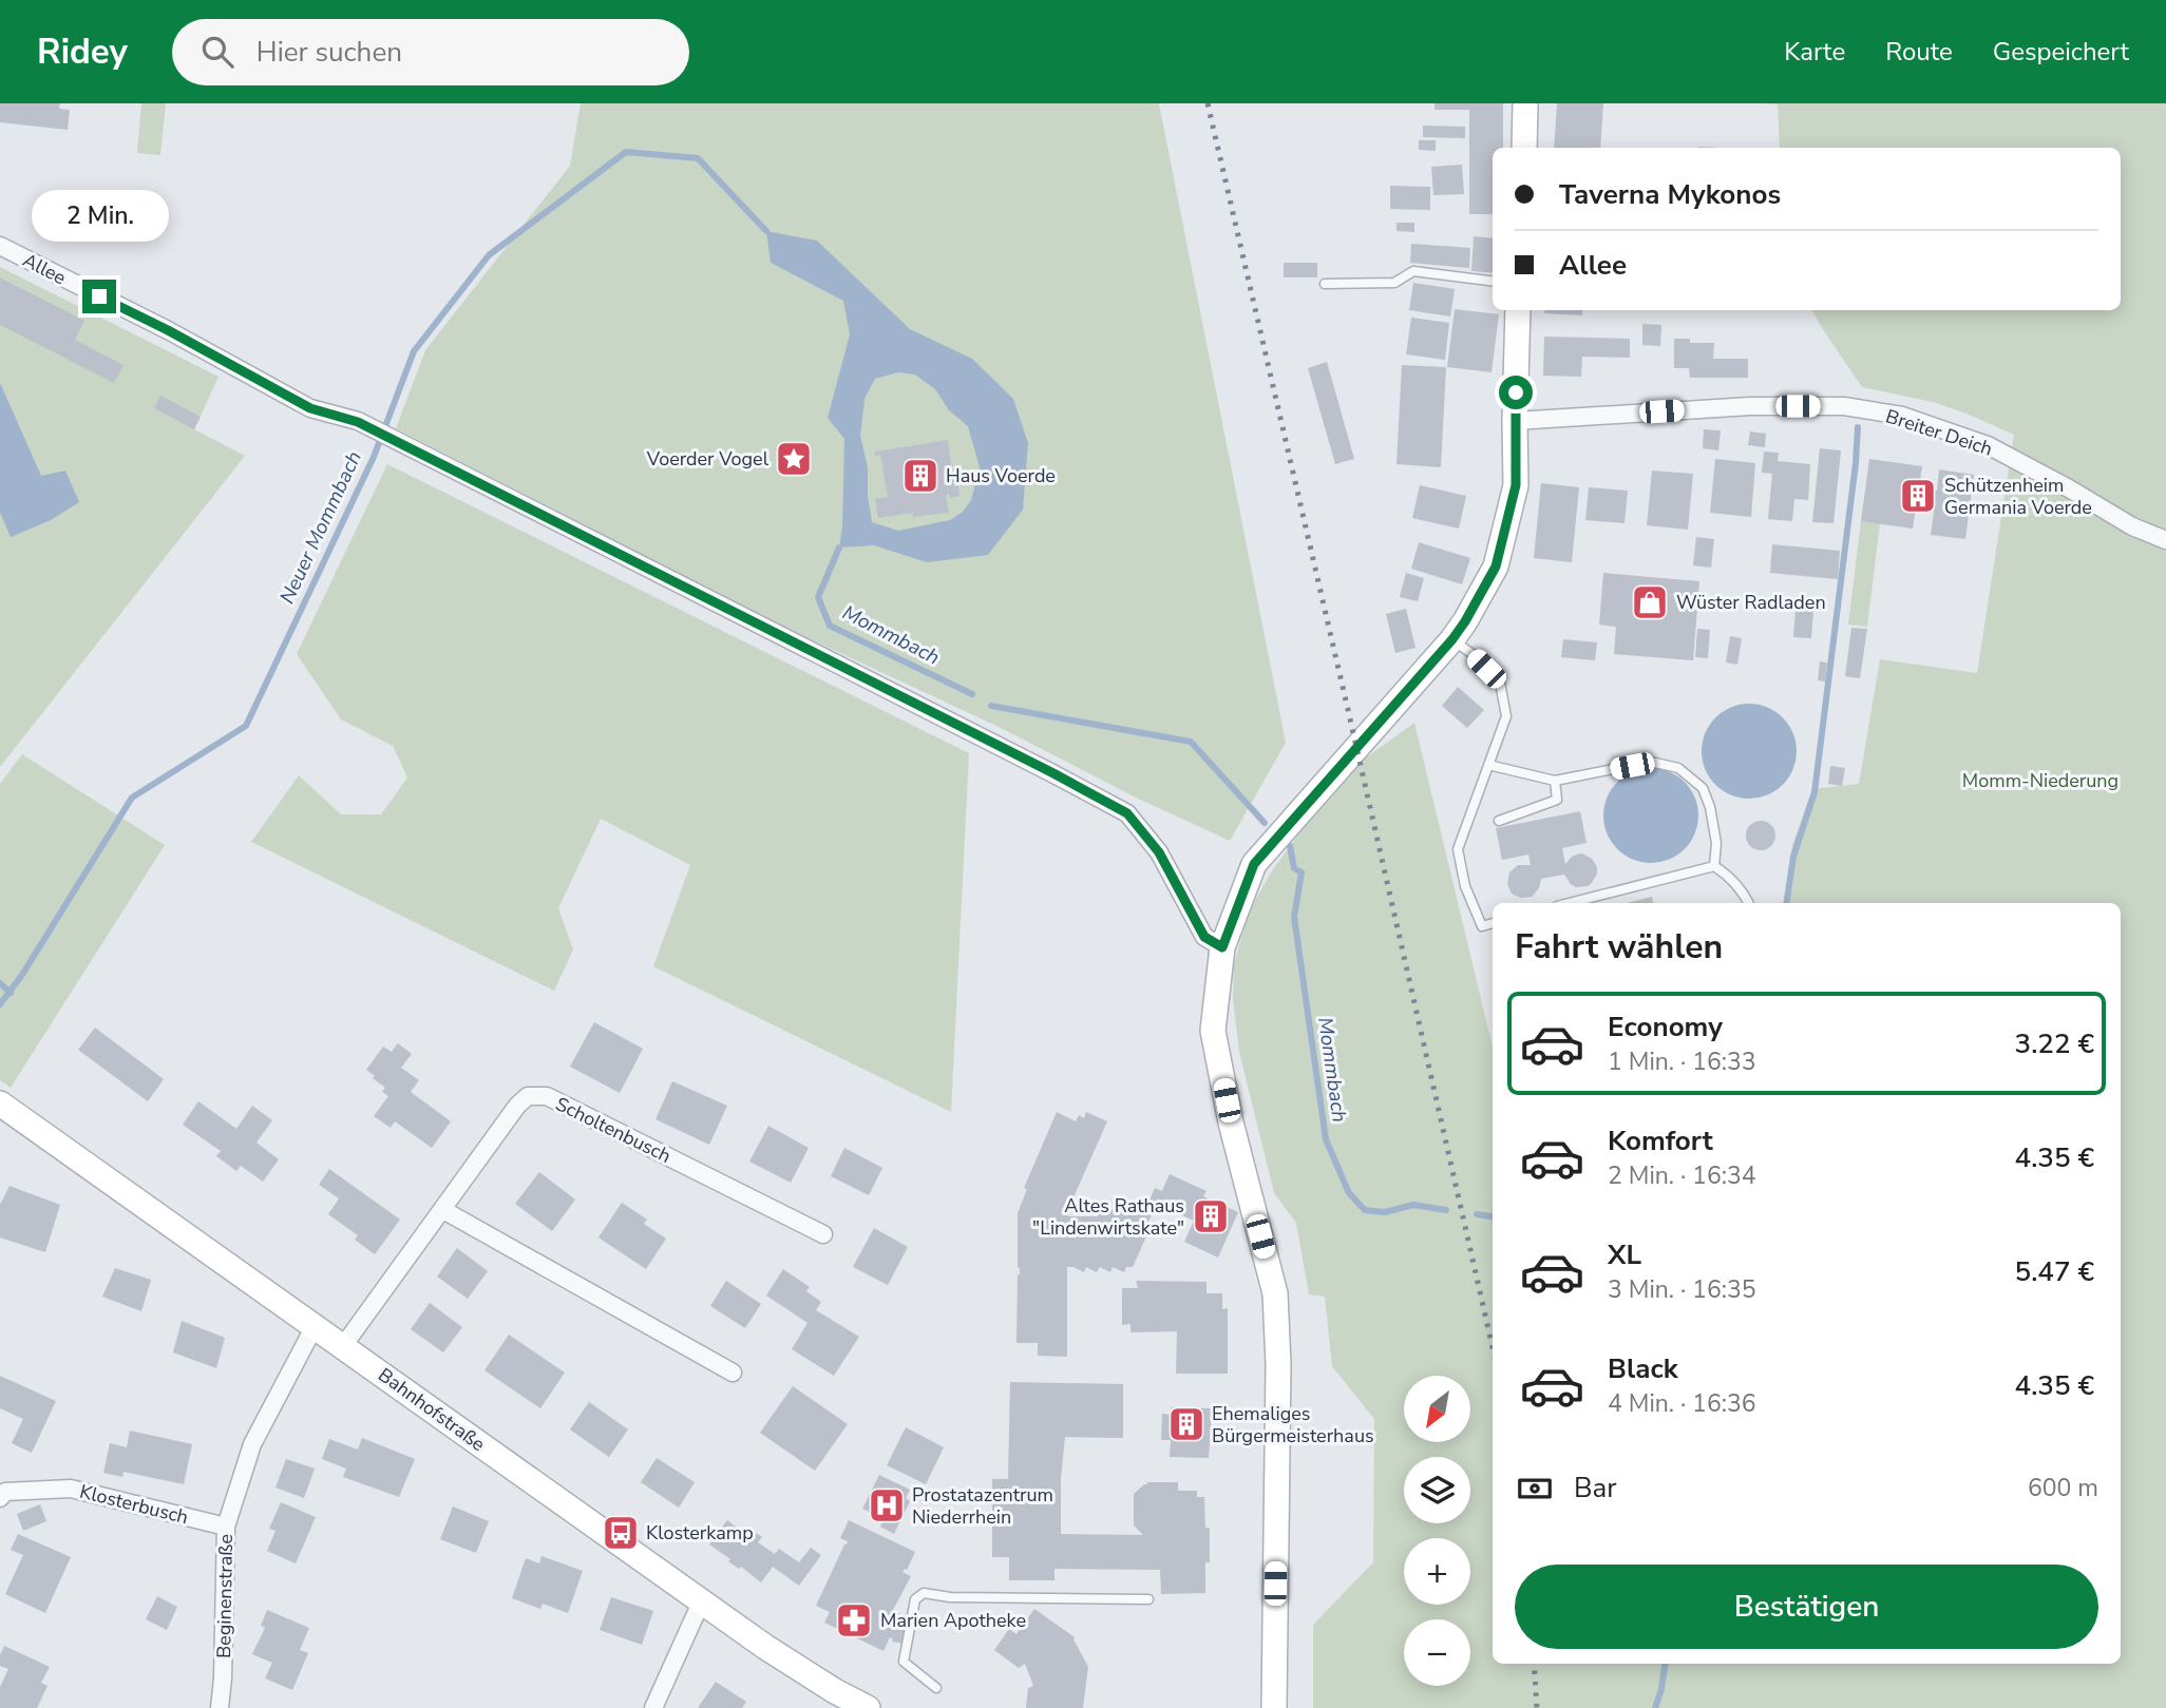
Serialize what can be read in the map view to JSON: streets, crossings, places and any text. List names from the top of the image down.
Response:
{
  "streets": {
    "main road": ["Bahnhofstraße"],
    "street": [
      "Allee",
      "Breiter Deich",
      "Scholtenbusch",
      "Klosterbusch",
      "Beginenstraße"
    ]
  },
  "crossings": [
    ["Scholtenbusch", "Bahnhofstraße"],
    ["Bahnhofstraße", "Beginenstraße"],
    ["Klosterbusch", "Beginenstraße"]
  ],
  "water": ["Neuer Mommbach", "Mommbach"],
  "parks": ["Momm-Niederung"],
  "places": {
    "place": ["Voerder Vogel"],
    "building": [
      "Haus Voerde",
      "Schützenheim Germania Voerde",
      "Altes Rathaus \"Lindenwirtskate\"",
      "Ehemaliges Bürgermeisterhaus"
    ],
    "shop": ["Wüster Radladen"],
    "hospital": ["Prostatazentrum Niederrhein"],
    "bus stop": ["Klosterkamp"],
    "pharmacy": ["Marien Apotheke"]
  },
  "north": "bottom left",
  "page": {
    "header": "Ridey",
    "search": "Hier suchen",
    "nav": ["Karte", "Route", "Gespeichert"],
    "banner": ["Taverna Mykonos", "Allee"],
    "bubble": "2 Min.",
    "heading": "Fahrt wählen",
    "list": [
      {
        "name": "Economy",
        "note": "1 Min. · 16:33",
        "value": "3.22 €"
      },
      {
        "name": "Komfort",
        "note": "2 Min. · 16:34",
        "value": "4.35 €"
      },
      {
        "name": "XL",
        "note": "3 Min. · 16:35",
        "value": "5.47 €"
      },
      {
        "name": "Black",
        "note": "4 Min. · 16:36",
        "value": "4.35 €"
      }
    ],
    "map_buttons": ["+", "−"],
    "pay": ["Bar", "600 m"],
    "buttons": "Bestätigen"
  }
}
